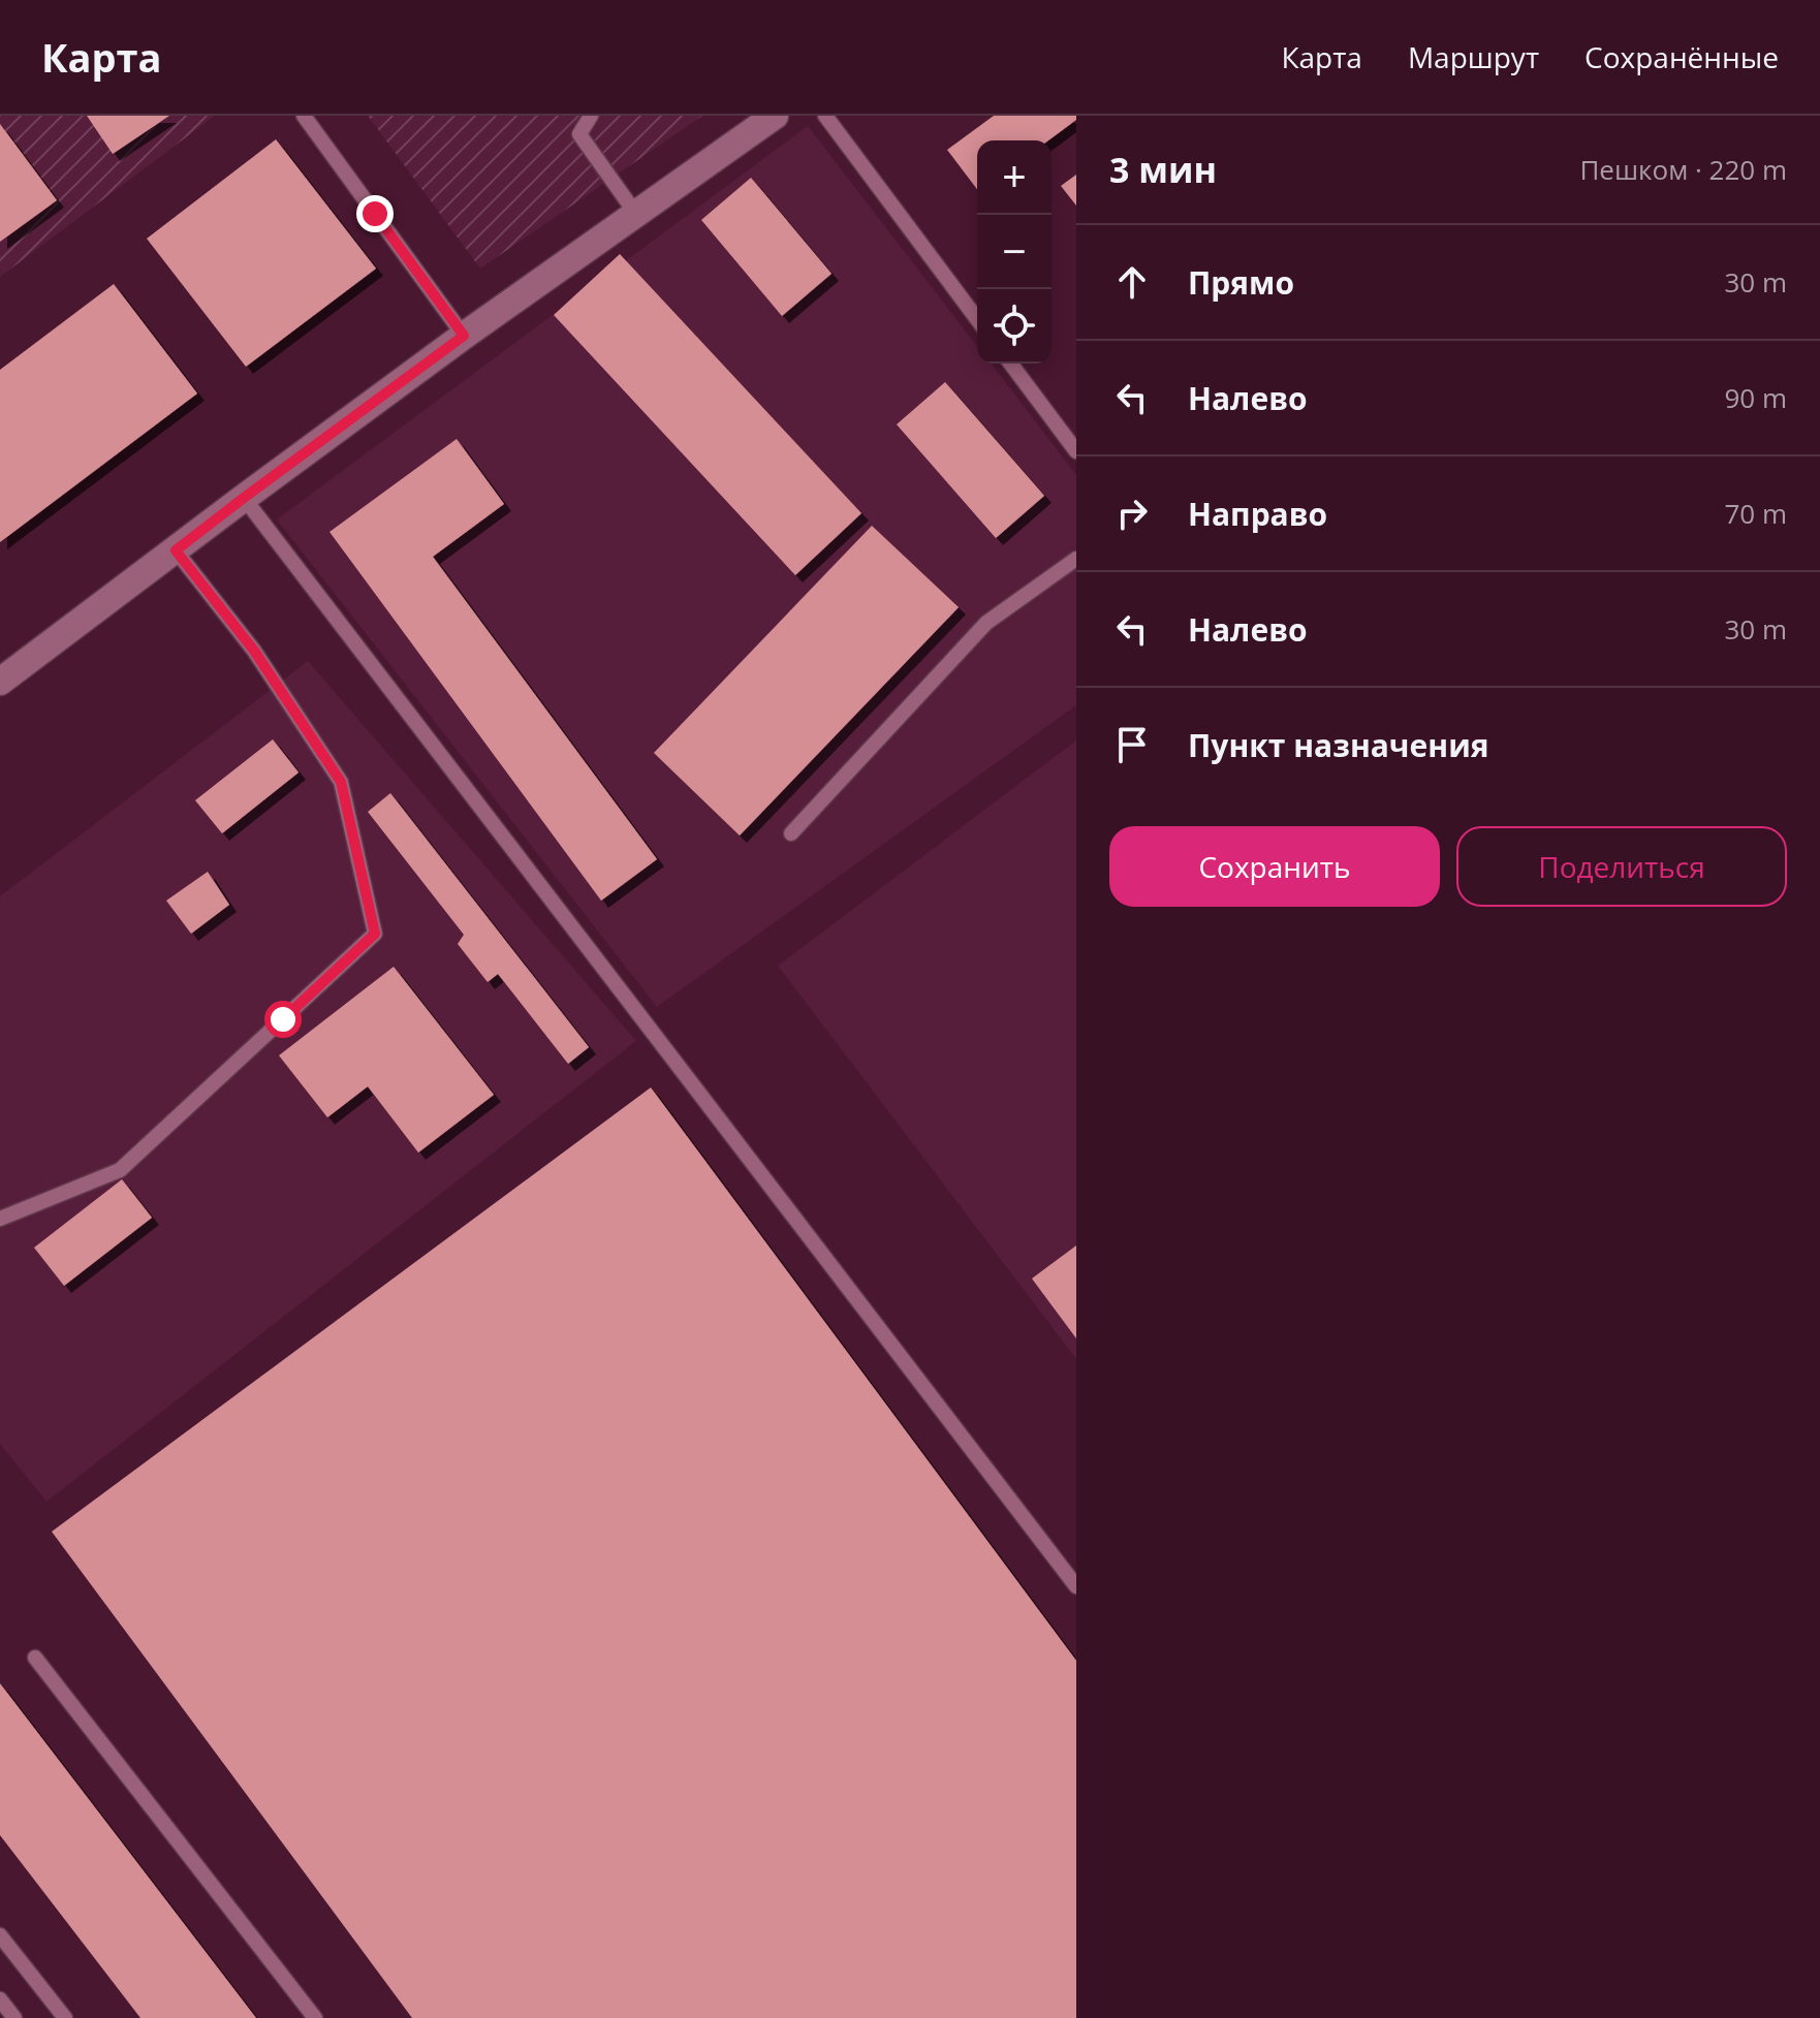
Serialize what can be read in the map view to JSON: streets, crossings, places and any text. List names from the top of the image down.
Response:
{
  "page": {
    "header": "Карта",
    "nav": ["Карта", "Маршрут", "Сохранённые"],
    "heading": ["3 мин", "Пешком · 220 m"],
    "map_buttons": ["+", "−"],
    "list": [
      ["Прямо", "30 m"],
      ["Налево", "90 m"],
      ["Направо", "70 m"],
      ["Налево", "30 m"],
      "Пункт назначения"
    ],
    "buttons": ["Сохранить", "Поделиться"]
  }
}
